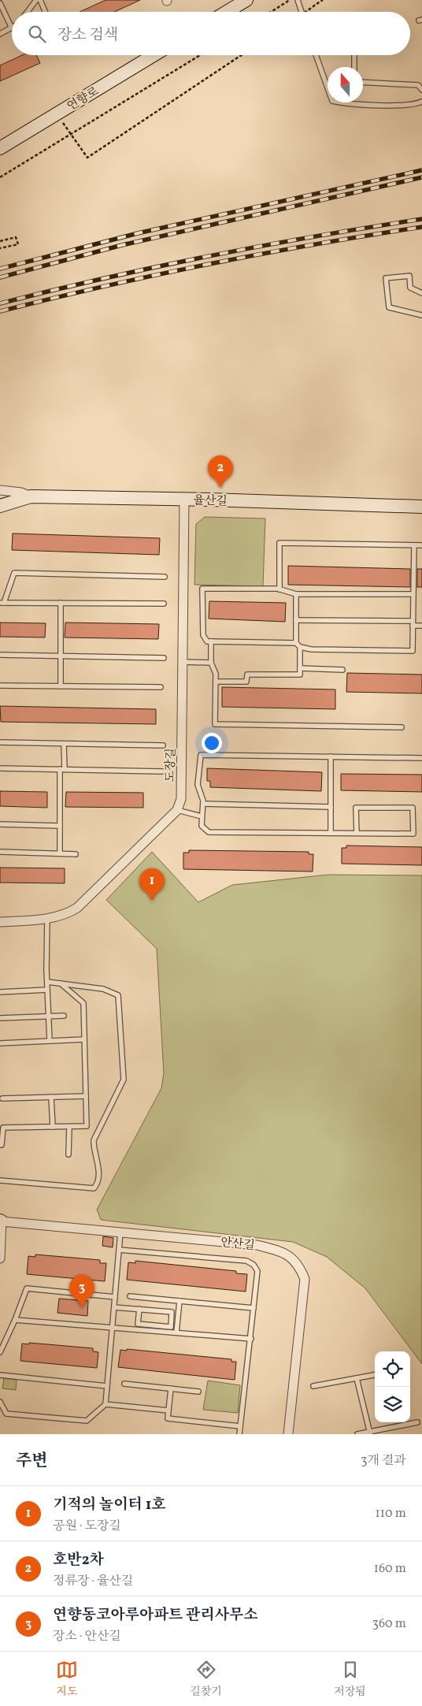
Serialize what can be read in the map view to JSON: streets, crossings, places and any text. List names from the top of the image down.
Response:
{
  "streets": {
    "street": [
      "연향로",
      "율산길",
      "도장길",
      "안산길"
    ]
  },
  "crossings": [
    ["율산길", "도장길"]
  ],
  "north": "top",
  "page": {
    "search": "장소 검색",
    "pins": ["2", "1", "3"],
    "heading": ["주변", "3개 결과"],
    "list": [
      {
        "mark": "1",
        "name": "기적의 놀이터 1호",
        "note": "공원 · 도장길",
        "value": "110 m"
      },
      {
        "mark": "2",
        "name": "호반2차",
        "note": "정류장 · 율산길",
        "value": "160 m"
      },
      {
        "mark": "3",
        "name": "연향동코아루아파트 관리사무소",
        "note": "장소 · 안산길",
        "value": "360 m"
      }
    ],
    "nav": ["지도", "길찾기", "저장됨"]
  }
}
